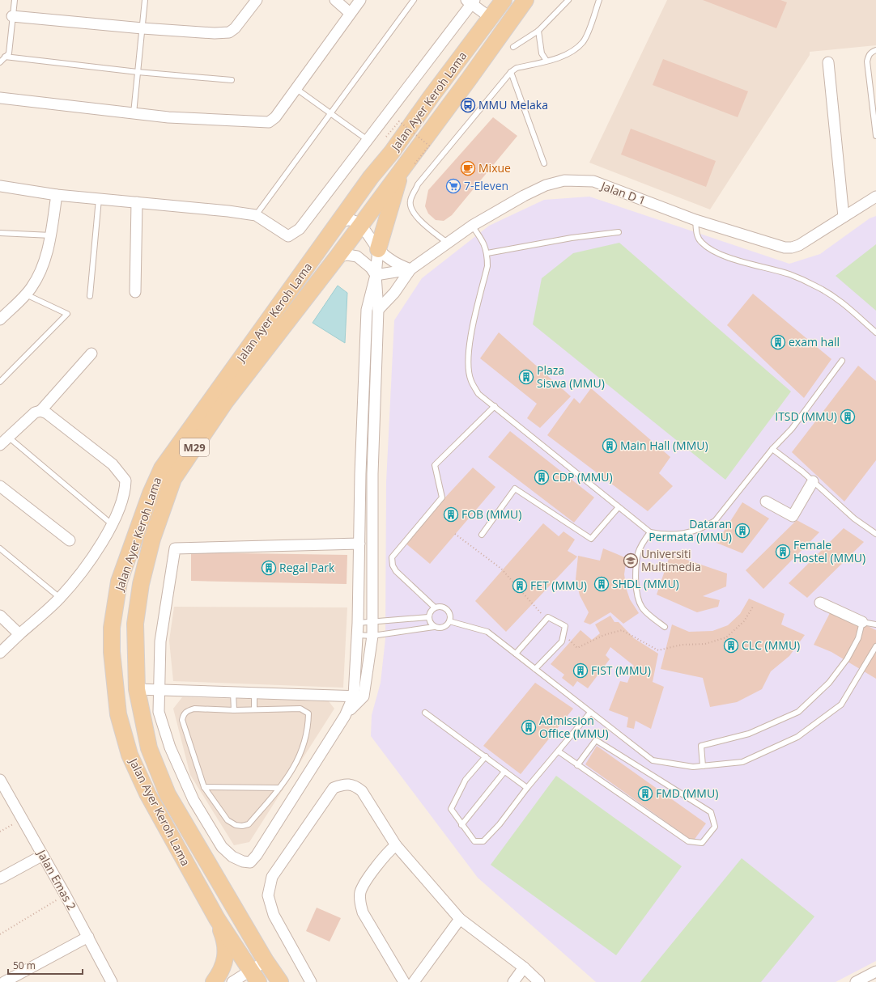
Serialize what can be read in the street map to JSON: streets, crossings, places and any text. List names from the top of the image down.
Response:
{
  "streets": {
    "main road": ["Jalan Ayer Keroh Lama", "M29"],
    "street": ["Jalan D 1", "Jalan Emas 2"]
  },
  "crossings": [
    ["Jalan Ayer Keroh Lama", "M29"]
  ],
  "places": {
    "bus stop": ["MMU Melaka"],
    "cafe": ["Mixue"],
    "supermarket": ["7-Eleven"],
    "building": [
      "exam hall",
      "Plaza Siswa (MMU)",
      "ITSD (MMU)",
      "Main Hall (MMU)",
      "CDP (MMU)",
      "FOB (MMU)",
      "Dataran Permata (MMU)",
      "Female Hostel (MMU)",
      "Regal Park",
      "SHDL (MMU)",
      "FET (MMU)",
      "CLC (MMU)",
      "FIST (MMU)",
      "Admission Office (MMU)",
      "FMD (MMU)"
    ],
    "school or university": ["Universiti Multimedia"]
  },
  "scale_bar": "50 m"
}
